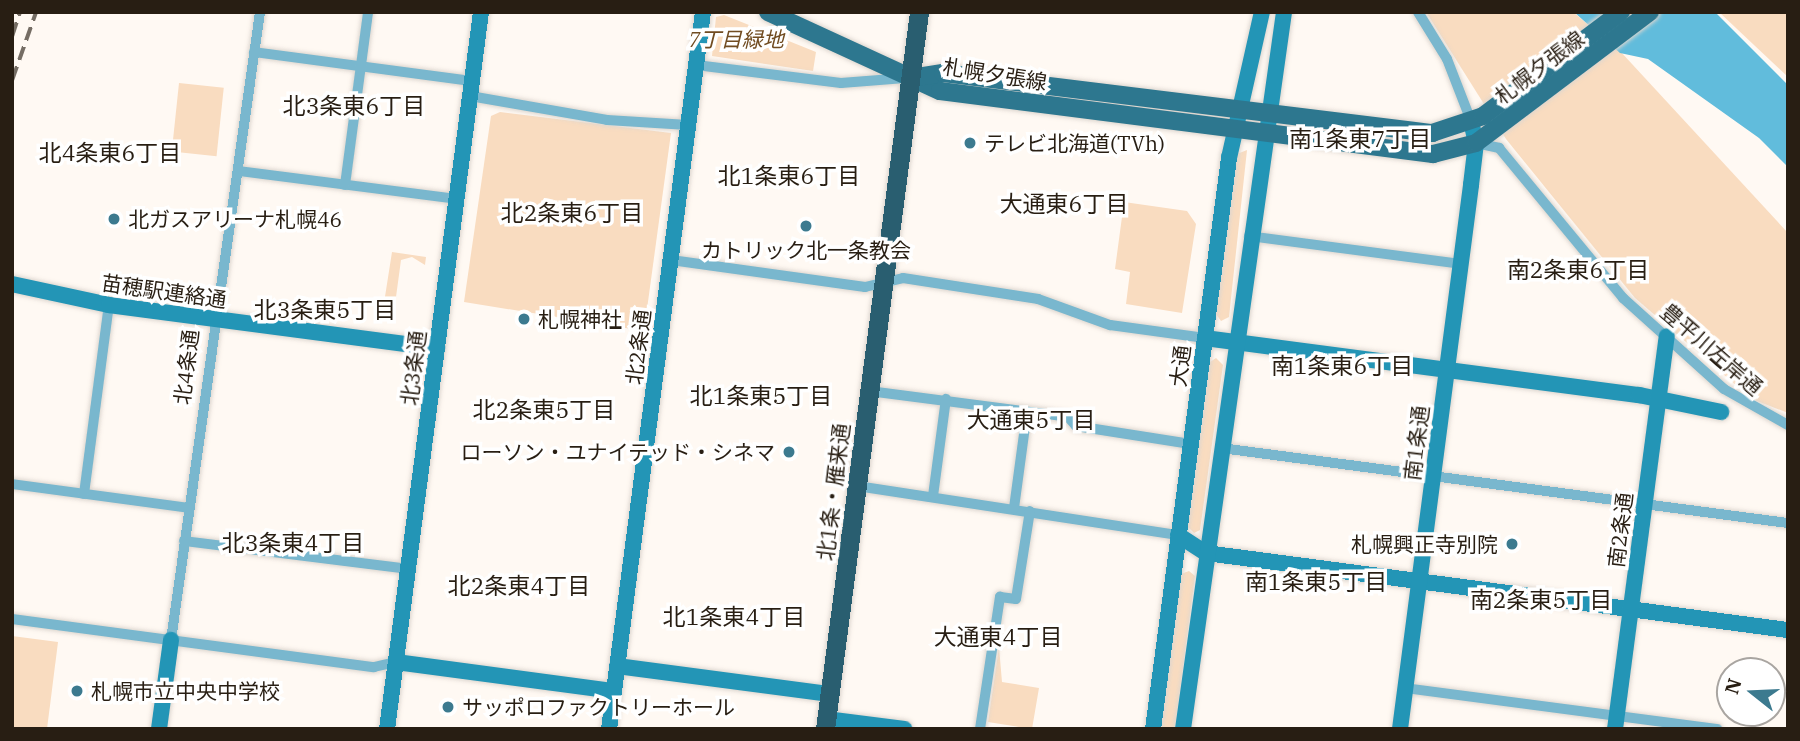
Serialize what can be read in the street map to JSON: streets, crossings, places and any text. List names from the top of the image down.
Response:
{
  "streets": {
    "highway": ["北1条・雁来通"],
    "main road": ["札幌夕張線"],
    "street": [
      "苗穂駅連絡通",
      "北2条通",
      "豊平川左岸通",
      "大通",
      "北4条通",
      "北3条通",
      "南1条通",
      "南2条通"
    ]
  },
  "crossings": [
    ["札幌夕張線", "豊平川左岸通"],
    ["札幌夕張線", "大通"],
    ["札幌夕張線", "南1条通"],
    ["札幌夕張線", "北1条・雁来通"],
    ["苗穂駅連絡通", "北4条通"],
    ["苗穂駅連絡通", "北3条通"],
    ["豊平川左岸通", "南1条通"],
    ["豊平川左岸通", "南2条通"]
  ],
  "districts": [
    "北3条東6丁目",
    "南1条東7丁目",
    "北4条東6丁目",
    "北1条東6丁目",
    "大通東6丁目",
    "北2条東6丁目",
    "南2条東6丁目",
    "北3条東5丁目",
    "南1条東6丁目",
    "北1条東5丁目",
    "北2条東5丁目",
    "大通東5丁目",
    "北3条東4丁目",
    "南1条東5丁目",
    "北2条東4丁目",
    "南2条東5丁目",
    "北1条東4丁目",
    "大通東4丁目"
  ],
  "parks": ["7丁目緑地"],
  "places": [
    "テレビ北海道(TVh)",
    "北ガスアリーナ札幌46",
    "カトリック北一条教会",
    "札幌神社",
    "ローソン・ユナイテッド・シネマ",
    "札幌興正寺別院",
    "札幌市立中央中学校",
    "サッポロファクトリーホール"
  ],
  "north": "left"
}
